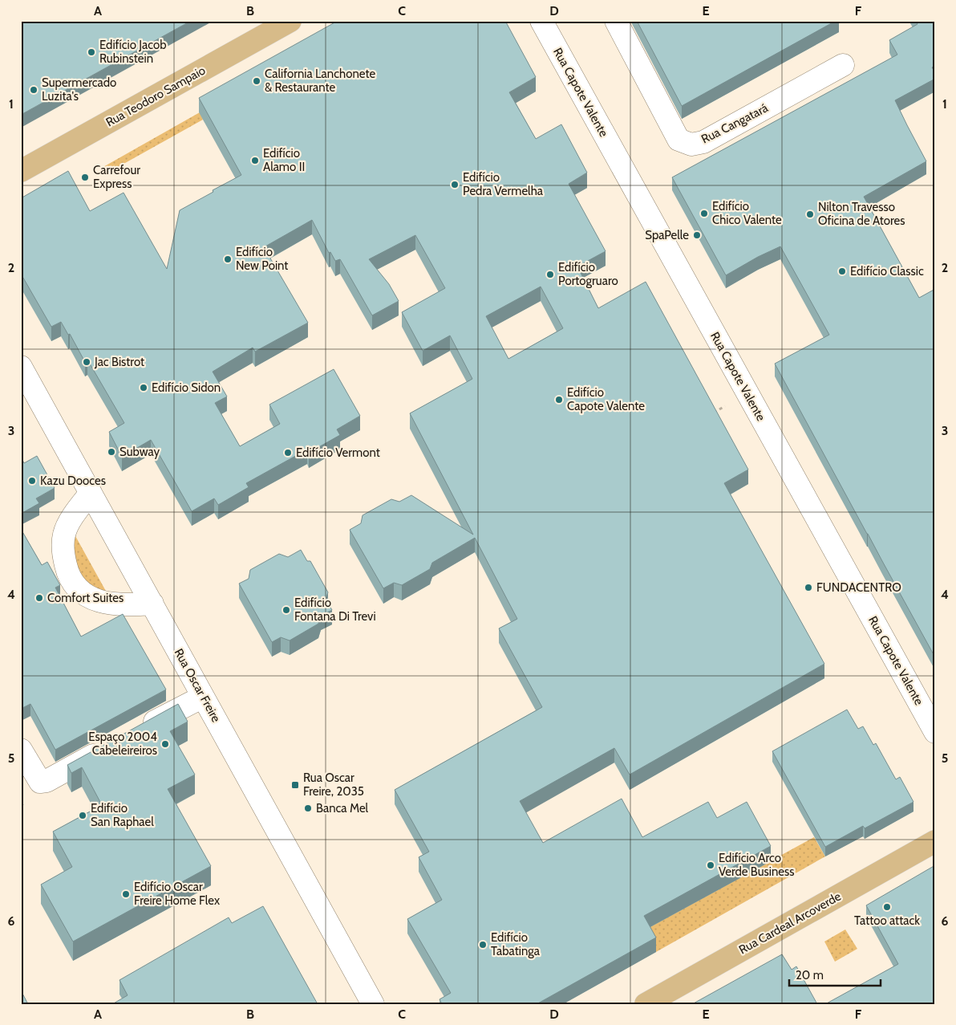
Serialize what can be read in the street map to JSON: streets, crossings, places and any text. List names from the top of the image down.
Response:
{
  "streets": {
    "main road": ["Rua Teodoro Sampaio", "Rua Cardeal Arcoverde"],
    "street": ["Rua Capote Valente", "Rua Cangatará", "Rua Oscar Freire"]
  },
  "places": {
    "other": [
      "Edifício Jacob Rubinstein",
      "California Lanchonete & Restaurante",
      "Supermercado Luzita's",
      "Edifício Alamo II",
      "Carrefour Express",
      "Edifício Pedra Vermelha",
      "Edifício Chico Valente",
      "Nilton Travesso Oficina de Atores",
      "SpaPelle",
      "Edifício New Point",
      "Edifício Classic",
      "Edifício Portogruaro",
      "Jac Bistrot",
      "Edifício Sidon",
      "Edifício Capote Valente",
      "Subway",
      "Edifício Vermont",
      "Kazu Dooces",
      "FUNDACENTRO",
      "Comfort Suites",
      "Edifício Fontana Di Trevi",
      "Espaço 2004 Cabeleireiros",
      "Banca Mel",
      "Edifício San Raphael",
      "Edifício Arco Verde Business",
      "Edifício Oscar Freire Home Flex",
      "Tattoo attack",
      "Edifício Tabatinga"
    ],
    "transit": ["Rua Oscar Freire, 2035"]
  },
  "scale_bar": "20 m",
  "grid": {
    "columns": [
      "A",
      "B",
      "C",
      "D",
      "E",
      "F"
    ],
    "rows": [
      "1",
      "2",
      "3",
      "4",
      "5",
      "6"
    ]
  }
}
